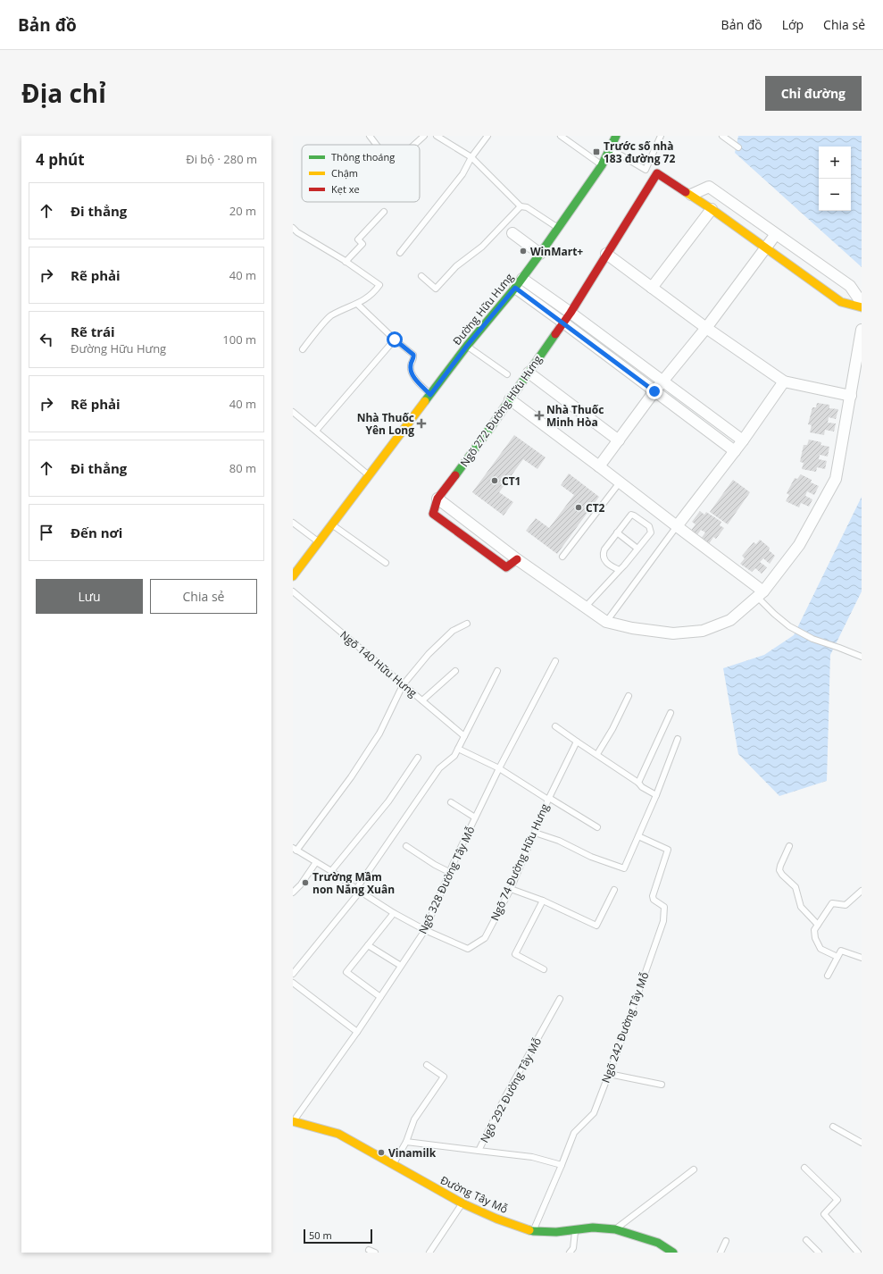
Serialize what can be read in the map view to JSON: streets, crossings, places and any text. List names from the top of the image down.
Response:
{
  "streets": {
    "main road": ["Đường Hữu Hưng", "Ngõ 272 Đường Hữu Hưng", "Đường Tây Mỗ"],
    "lane": [
      "Ngõ 140 Hữu Hưng",
      "Ngõ 74 Đường Hữu Hưng",
      "Ngõ 328 Đường Tây Mỗ",
      "Ngõ 242 Đường Tây Mỗ",
      "Ngõ 292 Đường Tây Mỗ"
    ]
  },
  "crossings": [
    ["Ngõ 74 Đường Hữu Hưng", "Ngõ 328 Đường Tây Mỗ"],
    ["Ngõ 328 Đường Tây Mỗ", "Đường Tây Mỗ"],
    ["Ngõ 242 Đường Tây Mỗ", "Đường Tây Mỗ"]
  ],
  "places": {
    "transit": ["Trước số nhà 183 đường 72"],
    "other": [
      "WinMart+",
      "CT1",
      "CT2",
      "Trường Mầm non Nắng Xuân",
      "Vinamilk"
    ],
    "health": ["Nhà Thuốc Minh Hòa", "Nhà Thuốc Yên Long"]
  },
  "legend": ["Thông thoáng", "Chậm", "Kẹt xe"],
  "scale_bar": "50 m",
  "page": {
    "header": "Bản đồ",
    "nav": ["Bản đồ", "Lớp", "Chia sẻ"],
    "title": "Địa chỉ",
    "buttons": [
      "Chỉ đường",
      ["Lưu", "Chia sẻ"]
    ],
    "heading": ["4 phút", "Đi bộ · 280 m"],
    "map_buttons": ["+", "−"],
    "list": [
      ["Đi thẳng", "20 m"],
      ["Rẽ phải", "40 m"],
      ["Rẽ trái", "Đường Hữu Hưng", "100 m"],
      ["Rẽ phải", "40 m"],
      ["Đi thẳng", "80 m"],
      "Đến nơi"
    ],
    "scale": "50 m"
  }
}
